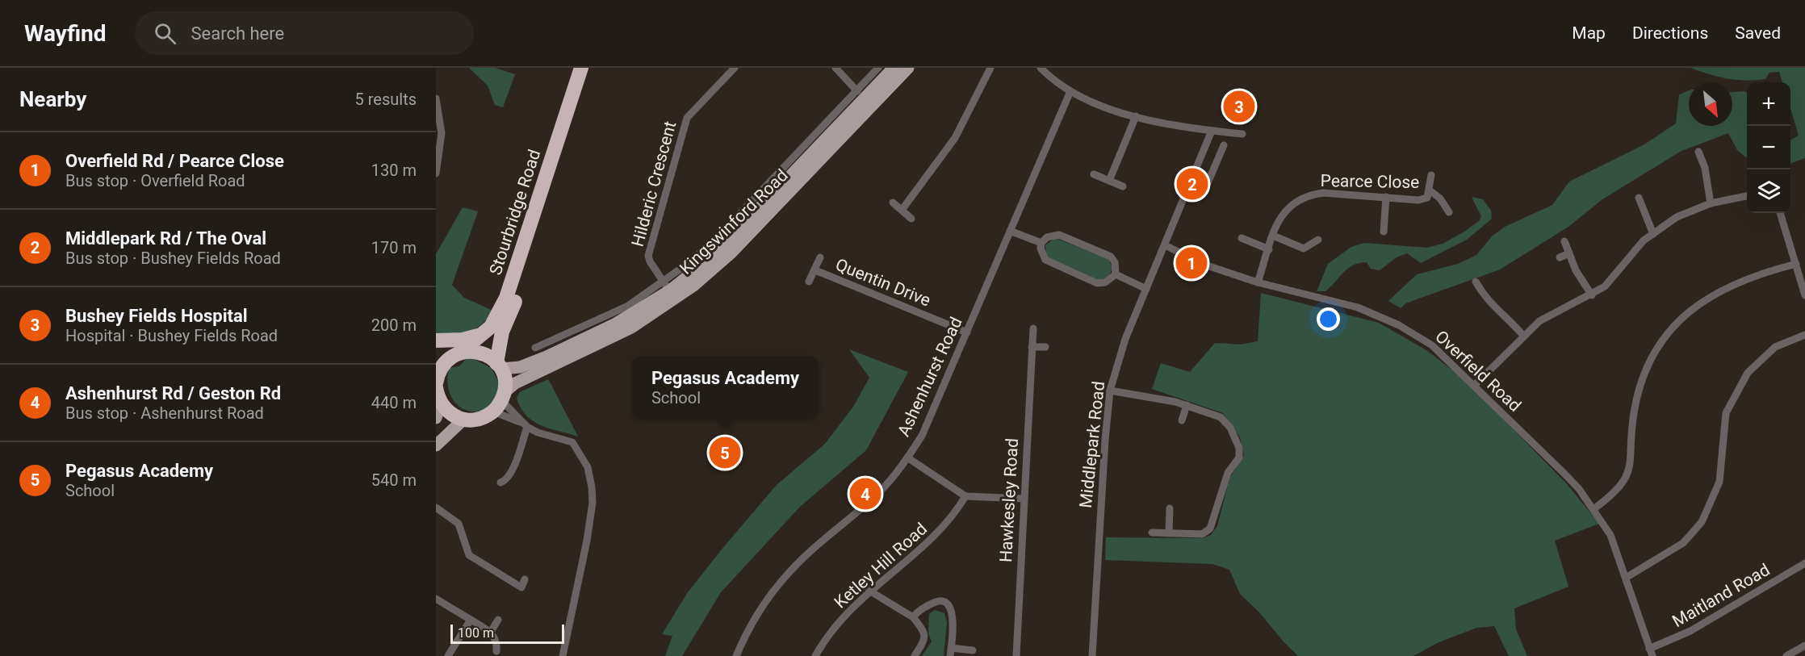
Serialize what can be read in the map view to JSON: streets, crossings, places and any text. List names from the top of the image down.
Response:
{
  "streets": {
    "highway": ["Stourbridge Road"],
    "main road": ["Kingswinford Road"],
    "street": [
      "Pearce Close",
      "Hilderic Crescent",
      "Quentin Drive",
      "Overfield Road",
      "Ashenhurst Road",
      "Middlepark Road",
      "Hawkesley Road",
      "Ketley Hill Road",
      "Maitland Road"
    ]
  },
  "crossings": [
    ["Pearce Close", "Overfield Road"],
    ["Hilderic Crescent", "Kingswinford Road"],
    ["Stourbridge Road", "Kingswinford Road"],
    ["Quentin Drive", "Ashenhurst Road"],
    ["Overfield Road", "Middlepark Road"],
    ["Overfield Road", "Maitland Road"]
  ],
  "scale_bar": "100 m",
  "north": "bottom right",
  "page": {
    "header": "Wayfind",
    "search": "Search here",
    "nav": ["Map", "Directions", "Saved"],
    "heading": ["Nearby", "5 results"],
    "map_buttons": ["+", "−"],
    "pins": [
      "3",
      "2",
      "1",
      "5",
      "4"
    ],
    "list": [
      {
        "mark": "1",
        "name": "Overfield Rd / Pearce Close",
        "note": "Bus stop · Overfield Road",
        "value": "130 m"
      },
      {
        "mark": "2",
        "name": "Middlepark Rd / The Oval",
        "note": "Bus stop · Bushey Fields Road",
        "value": "170 m"
      },
      {
        "mark": "3",
        "name": "Bushey Fields Hospital",
        "note": "Hospital · Bushey Fields Road",
        "value": "200 m"
      },
      {
        "mark": "4",
        "name": "Ashenhurst Rd / Geston Rd",
        "note": "Bus stop · Ashenhurst Road",
        "value": "440 m"
      },
      {
        "mark": "5",
        "name": "Pegasus Academy",
        "note": "School",
        "value": "540 m"
      }
    ],
    "popup": ["Pegasus Academy", "School"],
    "scale": "100 m"
  }
}
